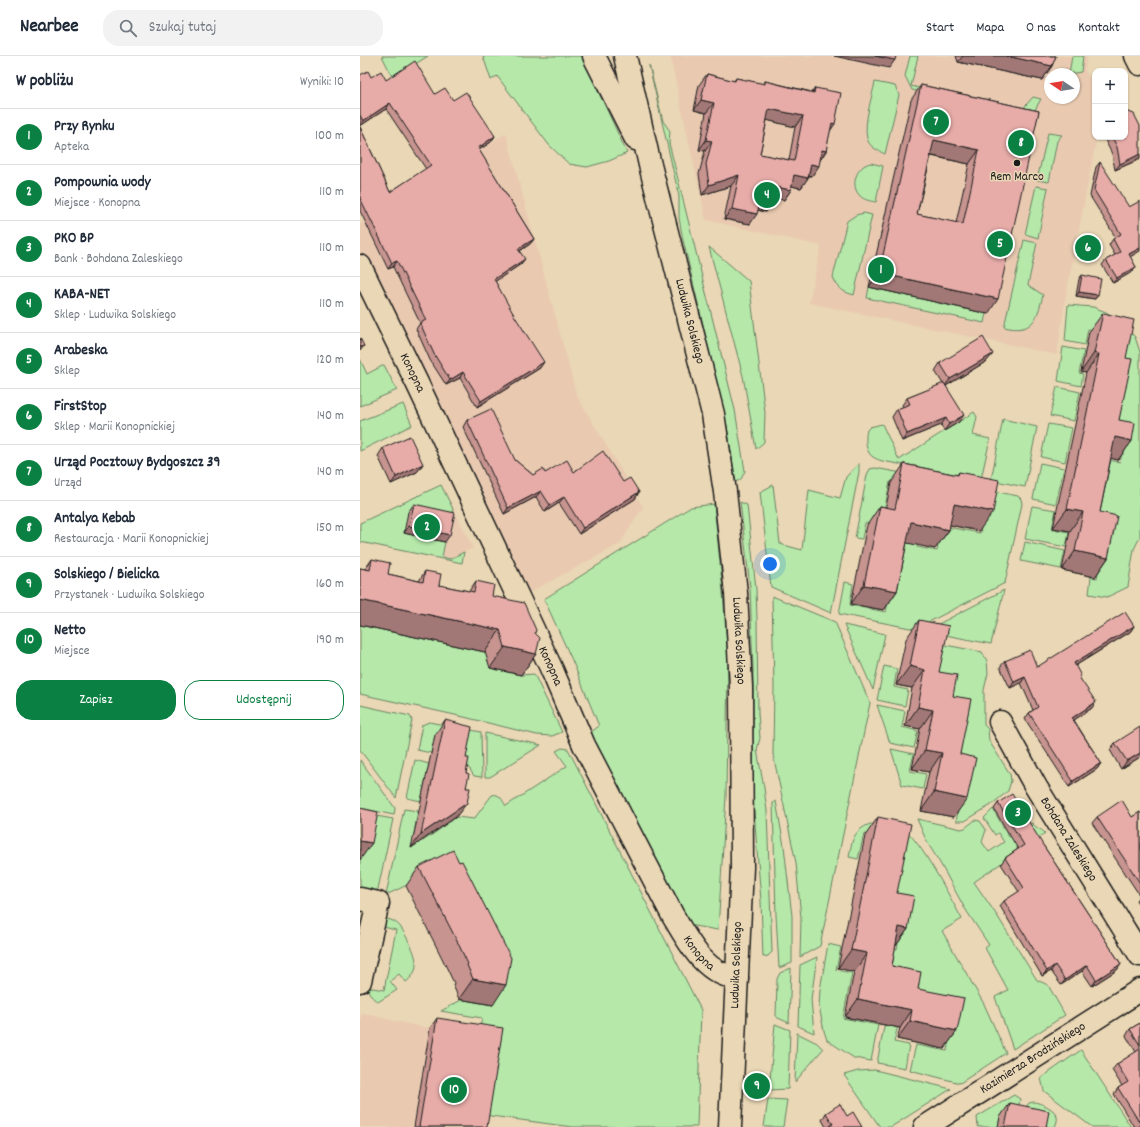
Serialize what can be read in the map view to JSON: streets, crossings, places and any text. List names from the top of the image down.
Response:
{
  "streets": {
    "street": [
      "Ludwika Solskiego",
      "Konopna",
      "Bohdana Zaleskiego",
      "Kazimierza Brodzińskiego"
    ]
  },
  "crossings": [
    ["Ludwika Solskiego", "Konopna"]
  ],
  "places": ["Rem Marco"],
  "north": "left",
  "page": {
    "header": "Nearbee",
    "search": "Szukaj tutaj",
    "nav": [
      "Start",
      "Mapa",
      "O nas",
      "Kontakt"
    ],
    "heading": ["W pobliżu", "Wyniki: 10"],
    "map_buttons": ["+", "−"],
    "pins": [
      "7",
      "8",
      "4",
      "5",
      "6",
      "1",
      "2",
      "3",
      "9",
      "10"
    ],
    "list": [
      {
        "mark": "1",
        "name": "Przy Rynku",
        "note": "Apteka",
        "value": "100 m"
      },
      {
        "mark": "2",
        "name": "Pompownia wody",
        "note": "Miejsce · Konopna",
        "value": "110 m"
      },
      {
        "mark": "3",
        "name": "PKO BP",
        "note": "Bank · Bohdana Zaleskiego",
        "value": "110 m"
      },
      {
        "mark": "4",
        "name": "KABA-NET",
        "note": "Sklep · Ludwika Solskiego",
        "value": "110 m"
      },
      {
        "mark": "5",
        "name": "Arabeska",
        "note": "Sklep",
        "value": "120 m"
      },
      {
        "mark": "6",
        "name": "FirstStop",
        "note": "Sklep · Marii Konopnickiej",
        "value": "140 m"
      },
      {
        "mark": "7",
        "name": "Urząd Pocztowy Bydgoszcz 39",
        "note": "Urząd",
        "value": "140 m"
      },
      {
        "mark": "8",
        "name": "Antalya Kebab",
        "note": "Restauracja · Marii Konopnickiej",
        "value": "150 m"
      },
      {
        "mark": "9",
        "name": "Solskiego / Bielicka",
        "note": "Przystanek · Ludwika Solskiego",
        "value": "160 m"
      },
      {
        "mark": "10",
        "name": "Netto",
        "note": "Miejsce",
        "value": "190 m"
      }
    ],
    "buttons": ["Zapisz", "Udostępnij"]
  }
}
